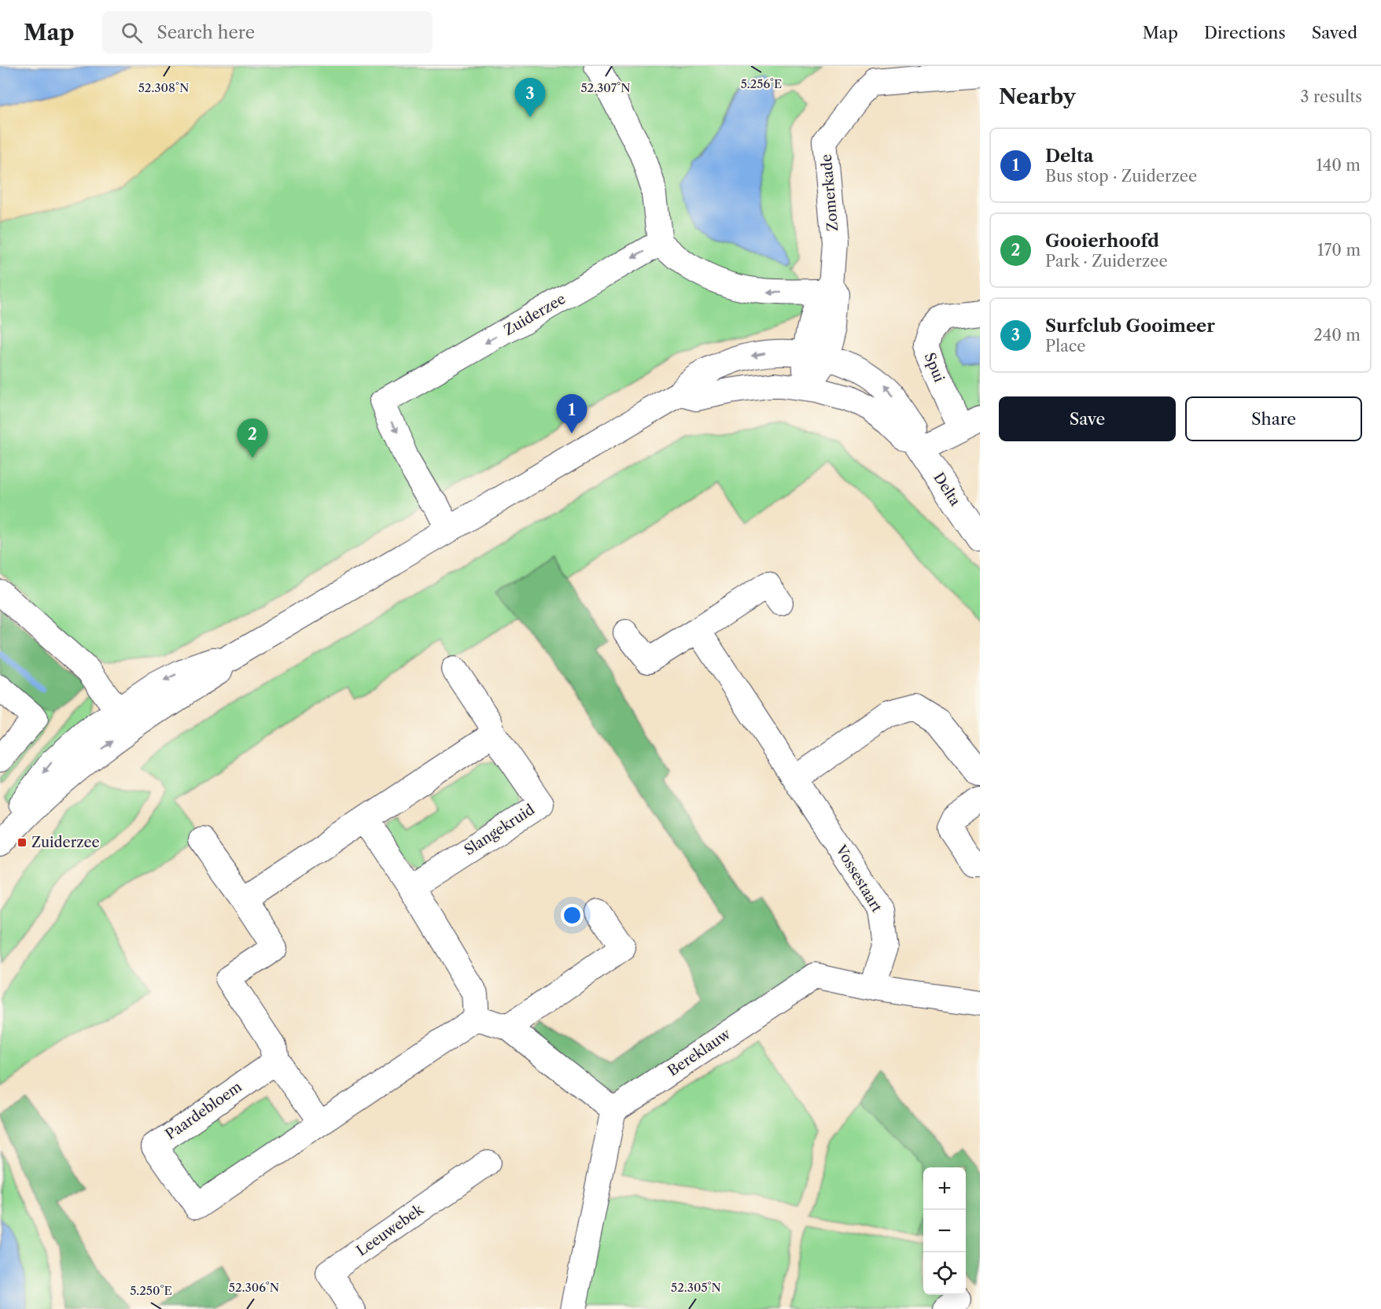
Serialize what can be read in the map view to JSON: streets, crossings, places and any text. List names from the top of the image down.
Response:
{
  "streets": {
    "street": [
      "Zomerkade",
      "Zuiderzee",
      "Spui",
      "Delta",
      "Slangekruid",
      "Vossestaart",
      "Bereklauw",
      "Paardebloem",
      "Leeuwebek"
    ]
  },
  "crossings": [
    ["Zomerkade", "Delta"],
    ["Vossestaart", "Bereklauw"]
  ],
  "places": {
    "transit": ["Zuiderzee"]
  },
  "page": {
    "header": "Map",
    "search": "Search here",
    "nav": ["Map", "Directions", "Saved"],
    "heading": ["Nearby", "3 results"],
    "pins": ["3", "1", "2"],
    "list": [
      {
        "mark": "1",
        "name": "Delta",
        "note": "Bus stop · Zuiderzee",
        "value": "140 m"
      },
      {
        "mark": "2",
        "name": "Gooierhoofd",
        "note": "Park · Zuiderzee",
        "value": "170 m"
      },
      {
        "mark": "3",
        "name": "Surfclub Gooimeer",
        "note": "Place",
        "value": "240 m"
      }
    ],
    "buttons": ["Save", "Share"],
    "map_buttons": ["+", "−"]
  },
  "coordinates": [
    "5.256°E",
    "52.308°N",
    "52.307°N",
    "52.306°N",
    "52.305°N",
    "5.250°E"
  ]
}
